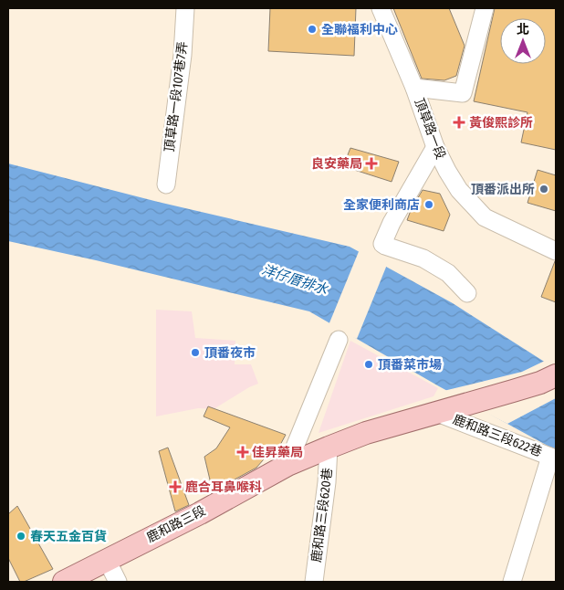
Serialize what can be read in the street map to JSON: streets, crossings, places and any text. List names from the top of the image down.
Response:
{
  "streets": {
    "main road": ["鹿和路三段"],
    "street": [
      "頂草路一段107巷7弄",
      "頂草路一段",
      "鹿和路三段622巷",
      "鹿和路三段620巷"
    ]
  },
  "crossings": [
    ["鹿和路三段622巷", "鹿和路三段"],
    ["鹿和路三段620巷", "鹿和路三段"]
  ],
  "water": ["洋仔厝排水"],
  "places": {
    "other": [
      "全聯福利中心",
      "頂番派出所",
      "全家便利商店",
      "頂番夜市",
      "頂番菜市場",
      "春天五金百貨"
    ],
    "health": [
      "黃俊熙診所",
      "良安藥局",
      "佳昇藥局",
      "鹿合耳鼻喉科"
    ]
  },
  "north": "top"
}
